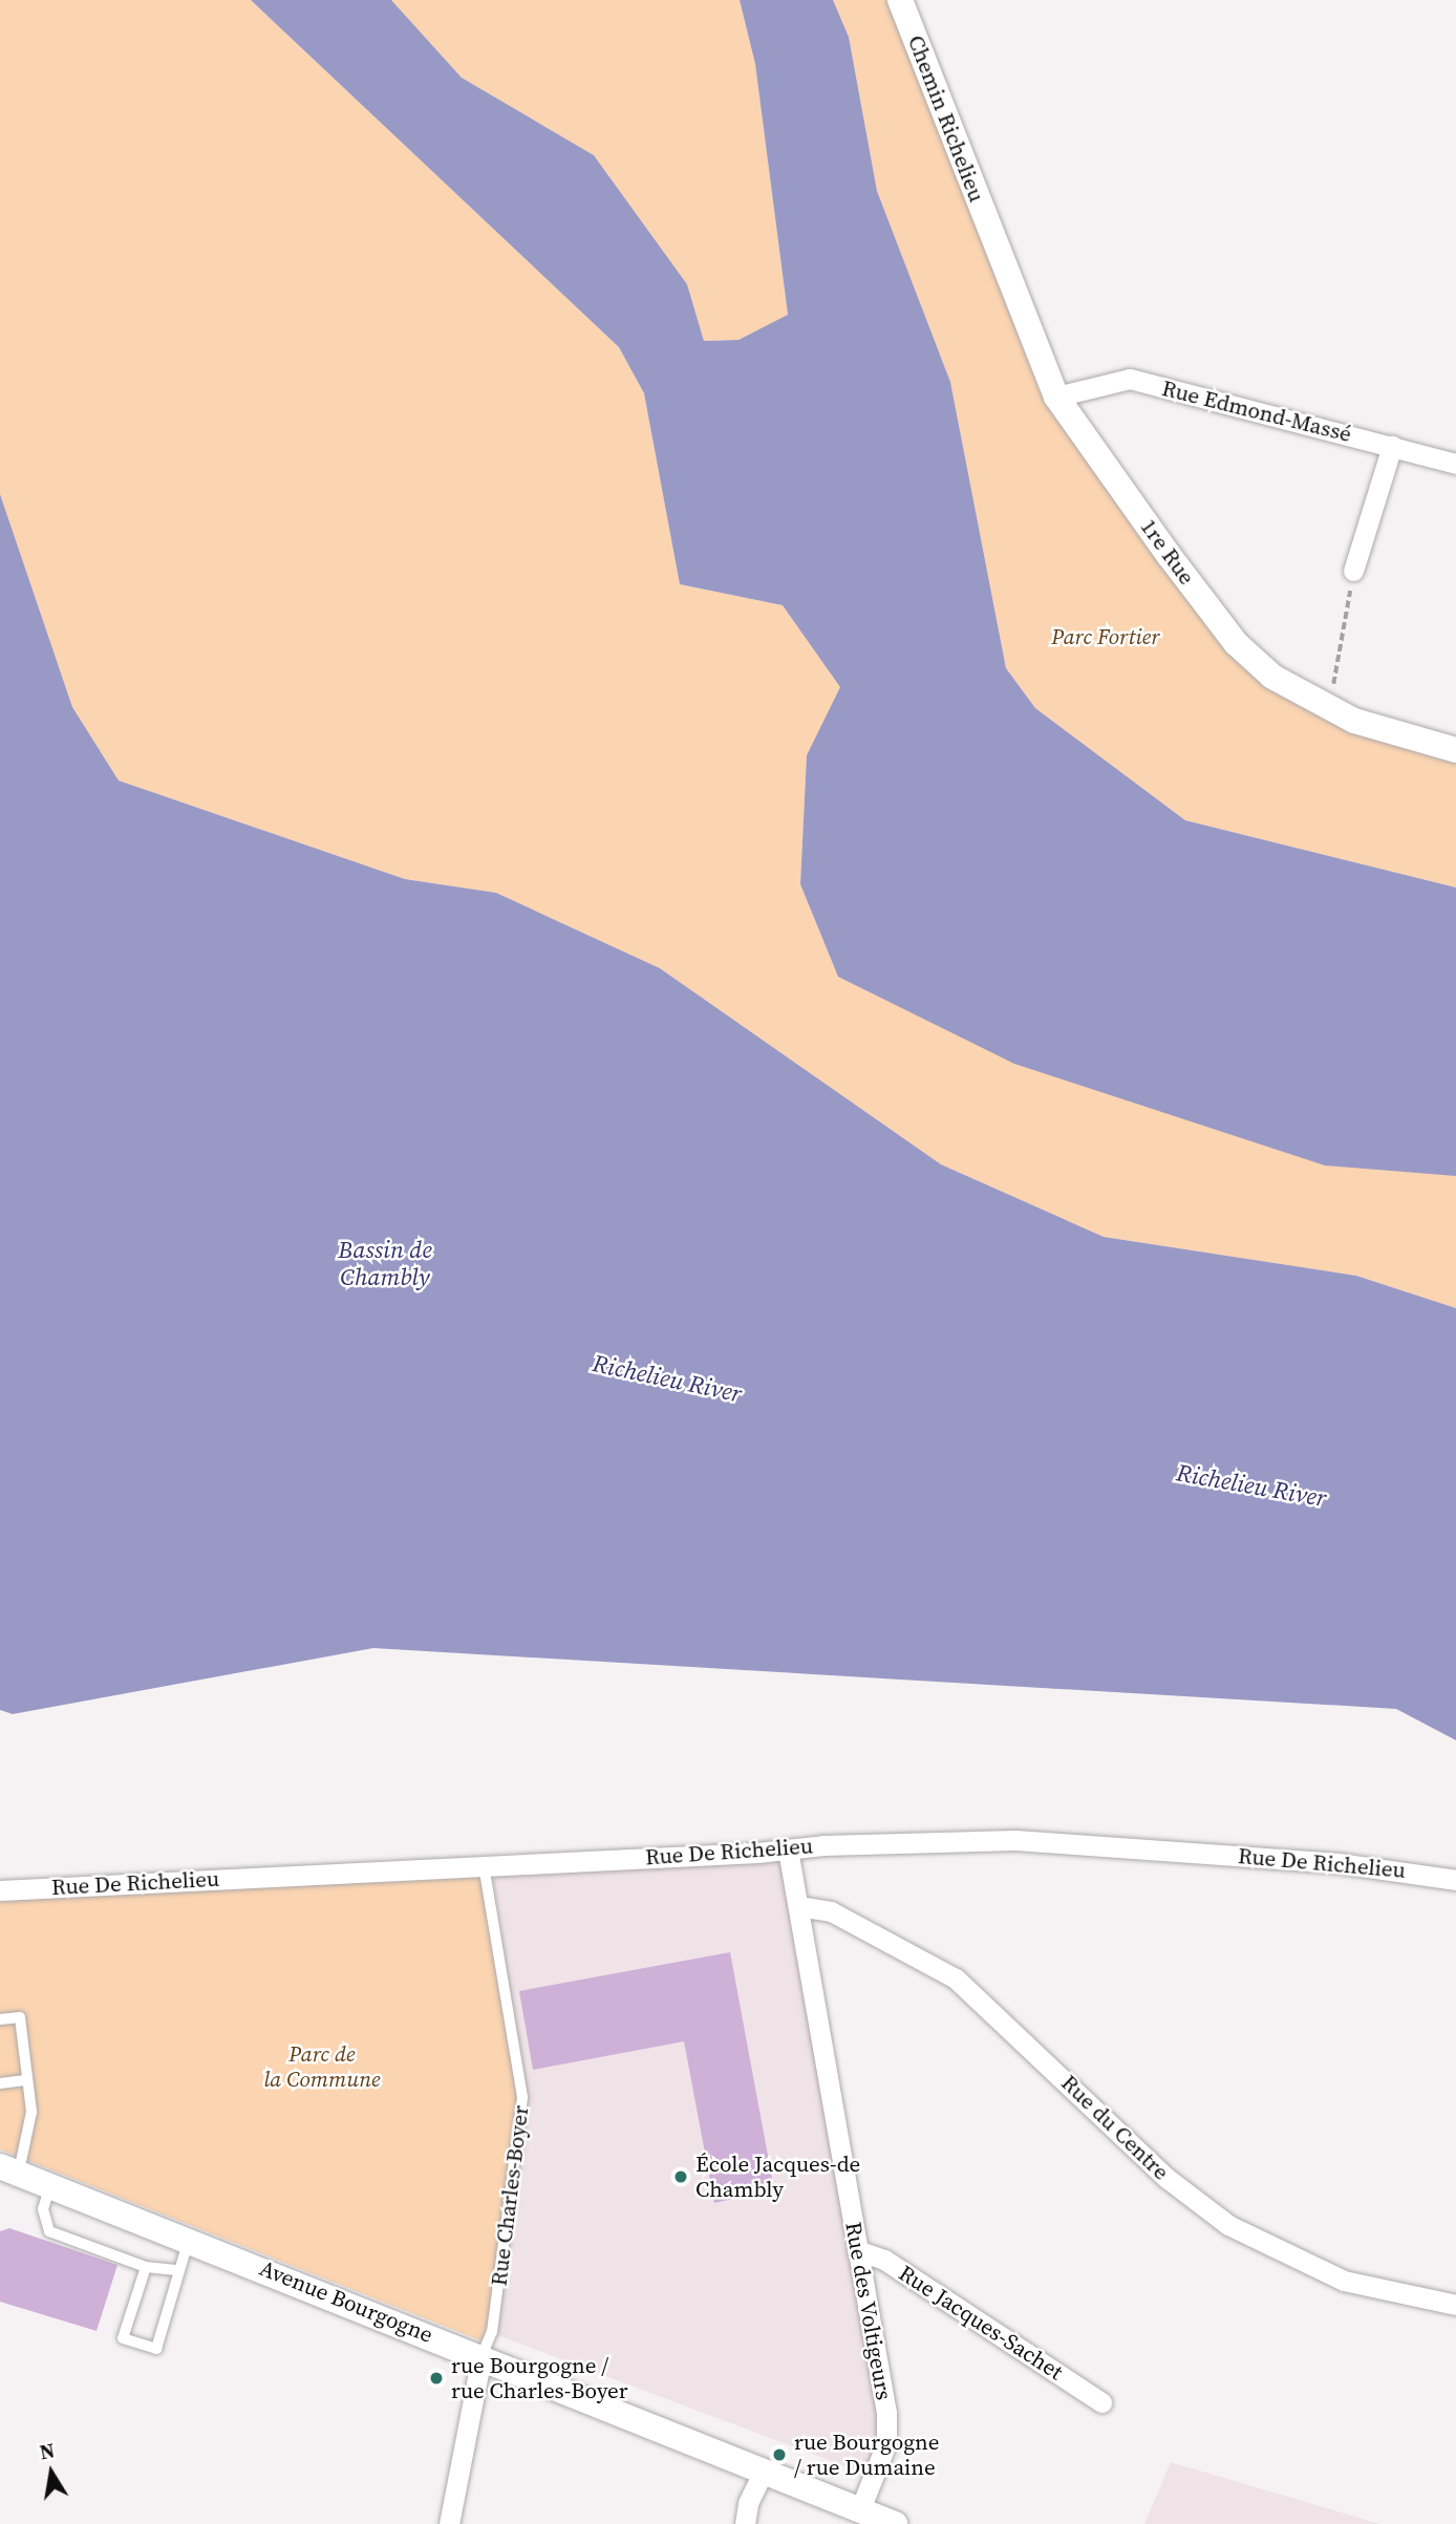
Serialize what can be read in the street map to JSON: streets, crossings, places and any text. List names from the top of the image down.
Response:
{
  "streets": {
    "street": [
      "Chemin Richelieu",
      "Rue Edmond-Massé",
      "1re Rue",
      "Rue De Richelieu",
      "Rue du Centre",
      "Rue Charles-Boyer",
      "Avenue Bourgogne",
      "Rue des Voltigeurs",
      "Rue Jacques-Sachet"
    ]
  },
  "crossings": [
    ["Chemin Richelieu", "1re Rue"],
    ["Rue Edmond-Massé", "1re Rue"],
    ["Rue De Richelieu", "Rue Charles-Boyer"],
    ["Rue De Richelieu", "Rue des Voltigeurs"],
    ["Rue du Centre", "Rue des Voltigeurs"],
    ["Rue Charles-Boyer", "Avenue Bourgogne"],
    ["Avenue Bourgogne", "Rue des Voltigeurs"],
    ["Rue des Voltigeurs", "Rue Jacques-Sachet"]
  ],
  "water": ["Bassin de Chambly", "Richelieu River"],
  "parks": ["Parc Fortier", "Parc de la Commune"],
  "places": ["École Jacques-de Chambly", "rue Bourgogne / rue Charles-Boyer", "rue Bourgogne / rue Dumaine"],
  "north": "top"
}
